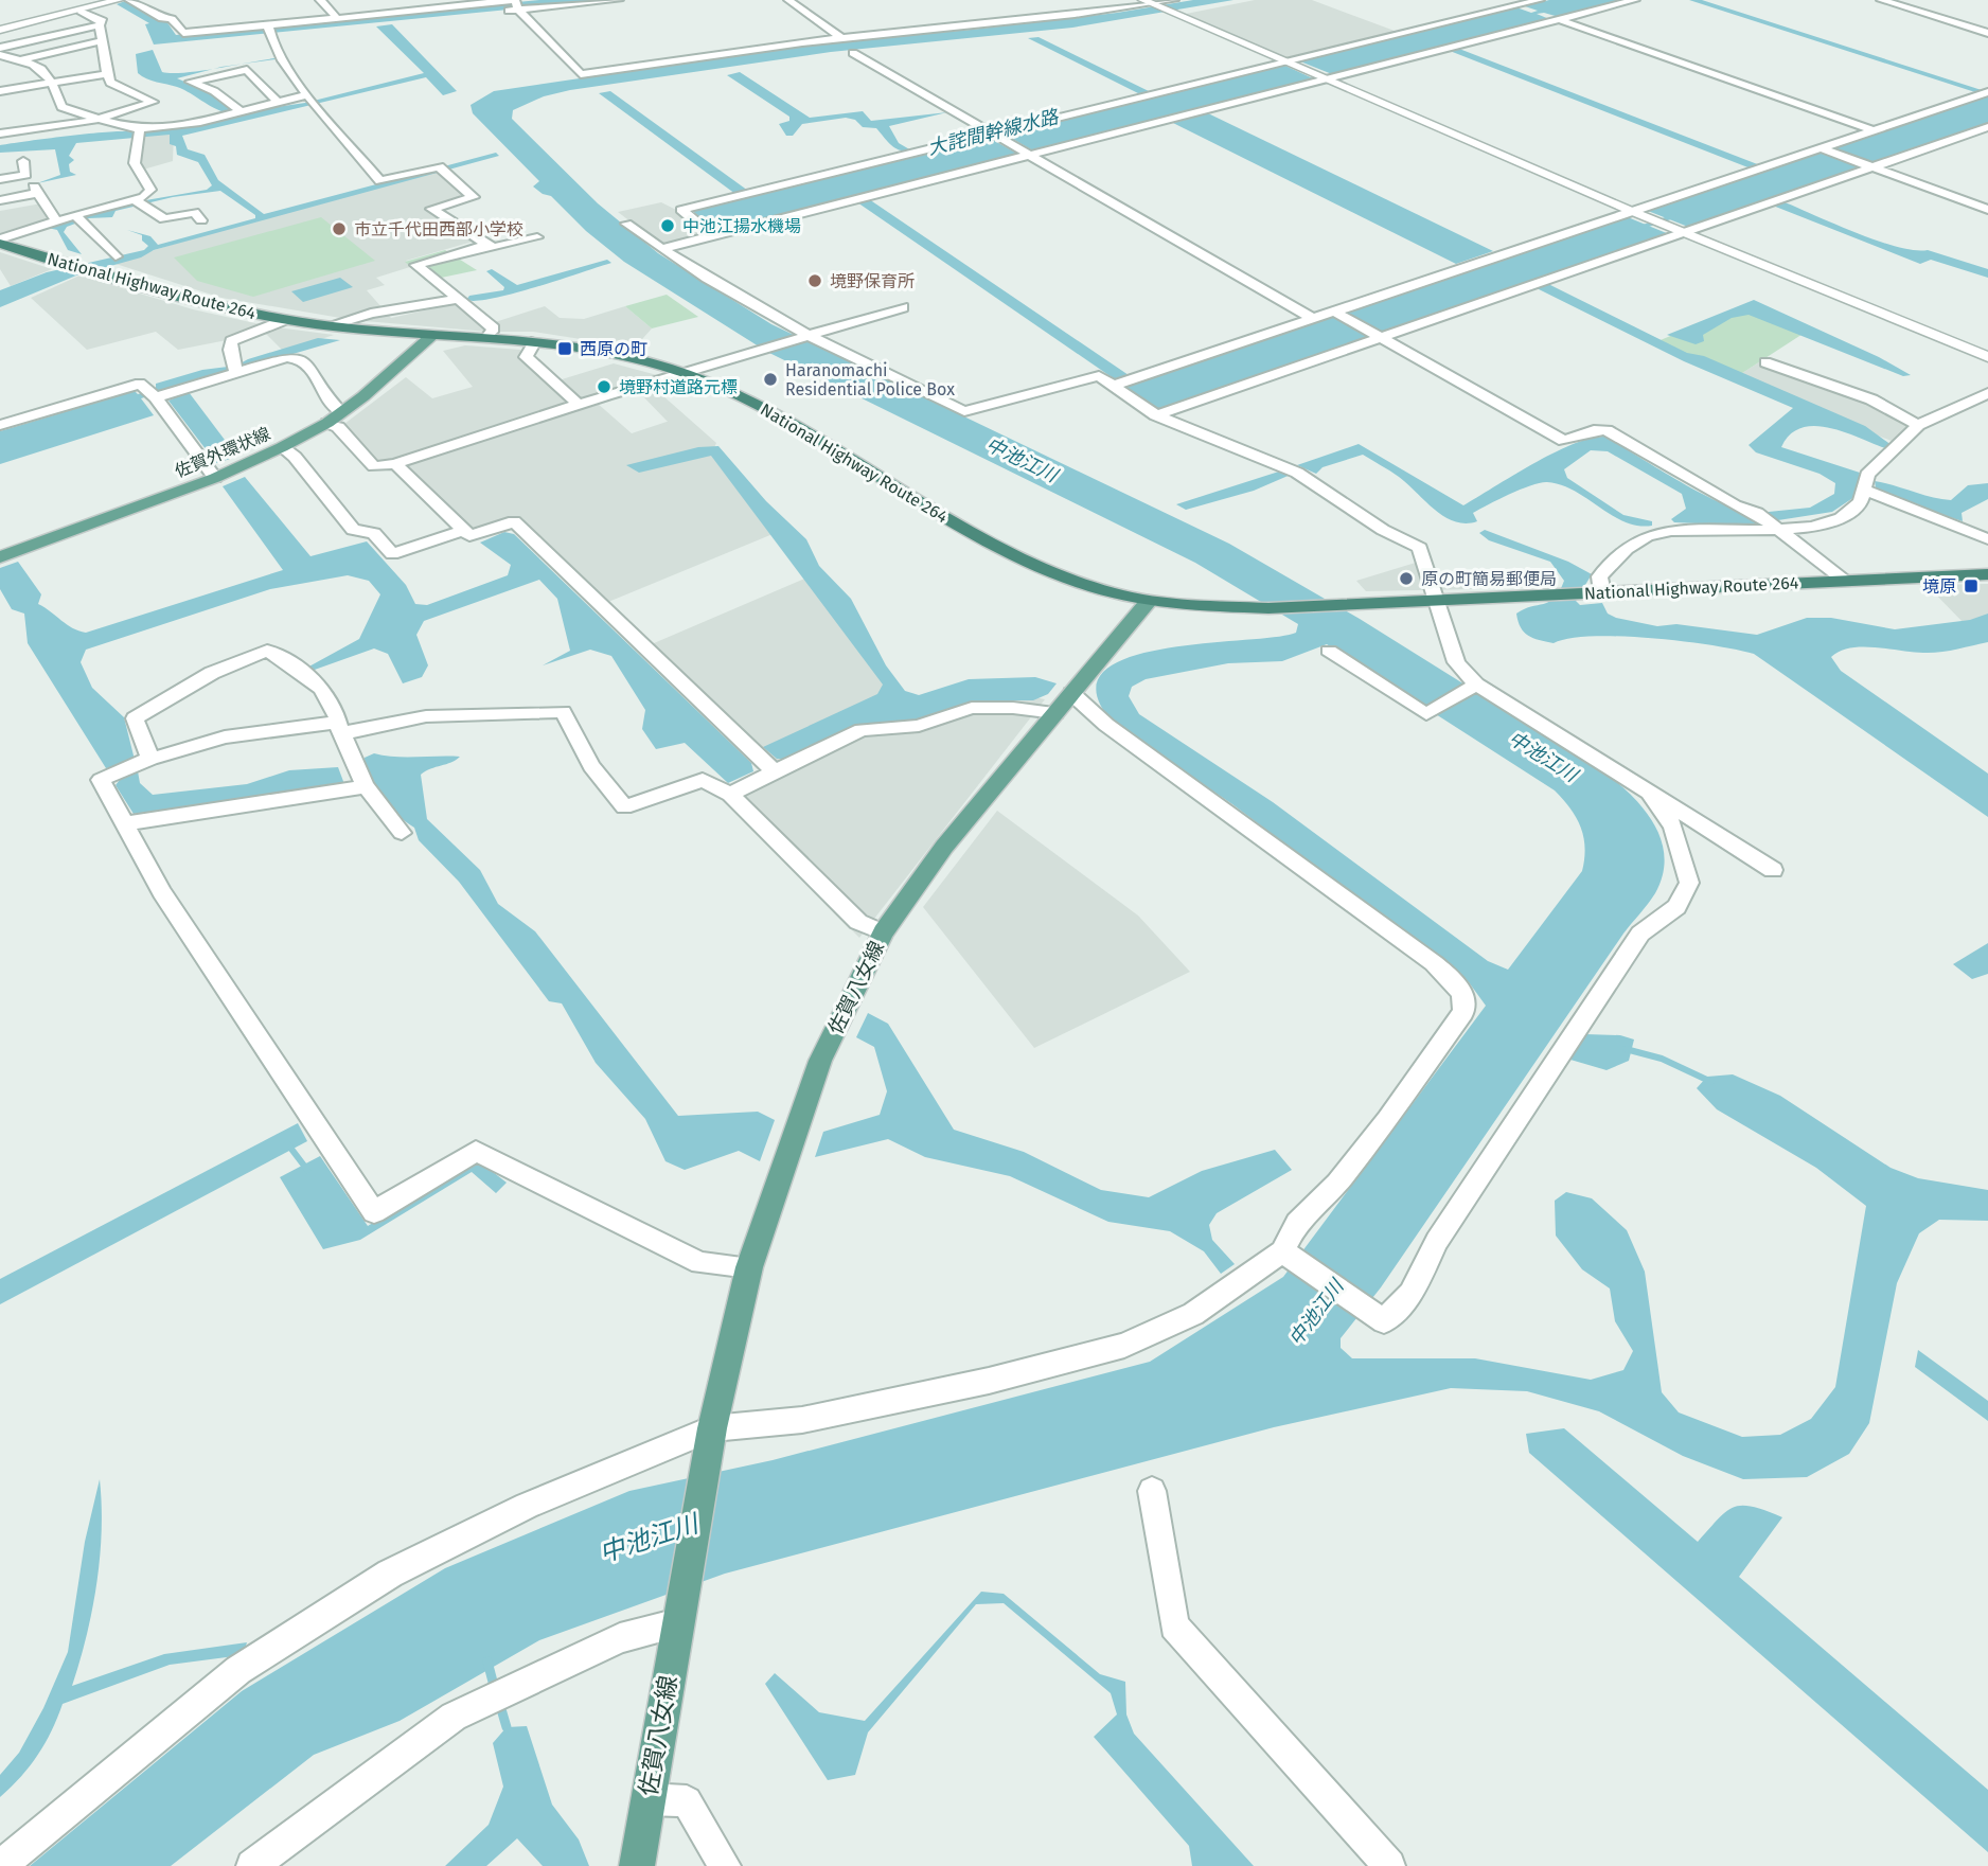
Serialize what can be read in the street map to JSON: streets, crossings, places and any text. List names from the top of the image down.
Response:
{
  "streets": {
    "highway": ["National Highway Route 264"],
    "main road": ["佐賀外環状線", "佐賀八女線"]
  },
  "crossings": [
    ["National Highway Route 264", "佐賀外環状線"],
    ["National Highway Route 264", "佐賀八女線"]
  ],
  "water": ["大詫間幹線水路", "中池江川"],
  "places": {
    "other": [
      "中池江揚水機場",
      "市立千代田西部小学校",
      "境野保育所",
      "Haranomachi Residential Police Box",
      "境野村道路元標",
      "原の町簡易郵便局"
    ],
    "transit": ["西原の町", "境原"]
  }
}
